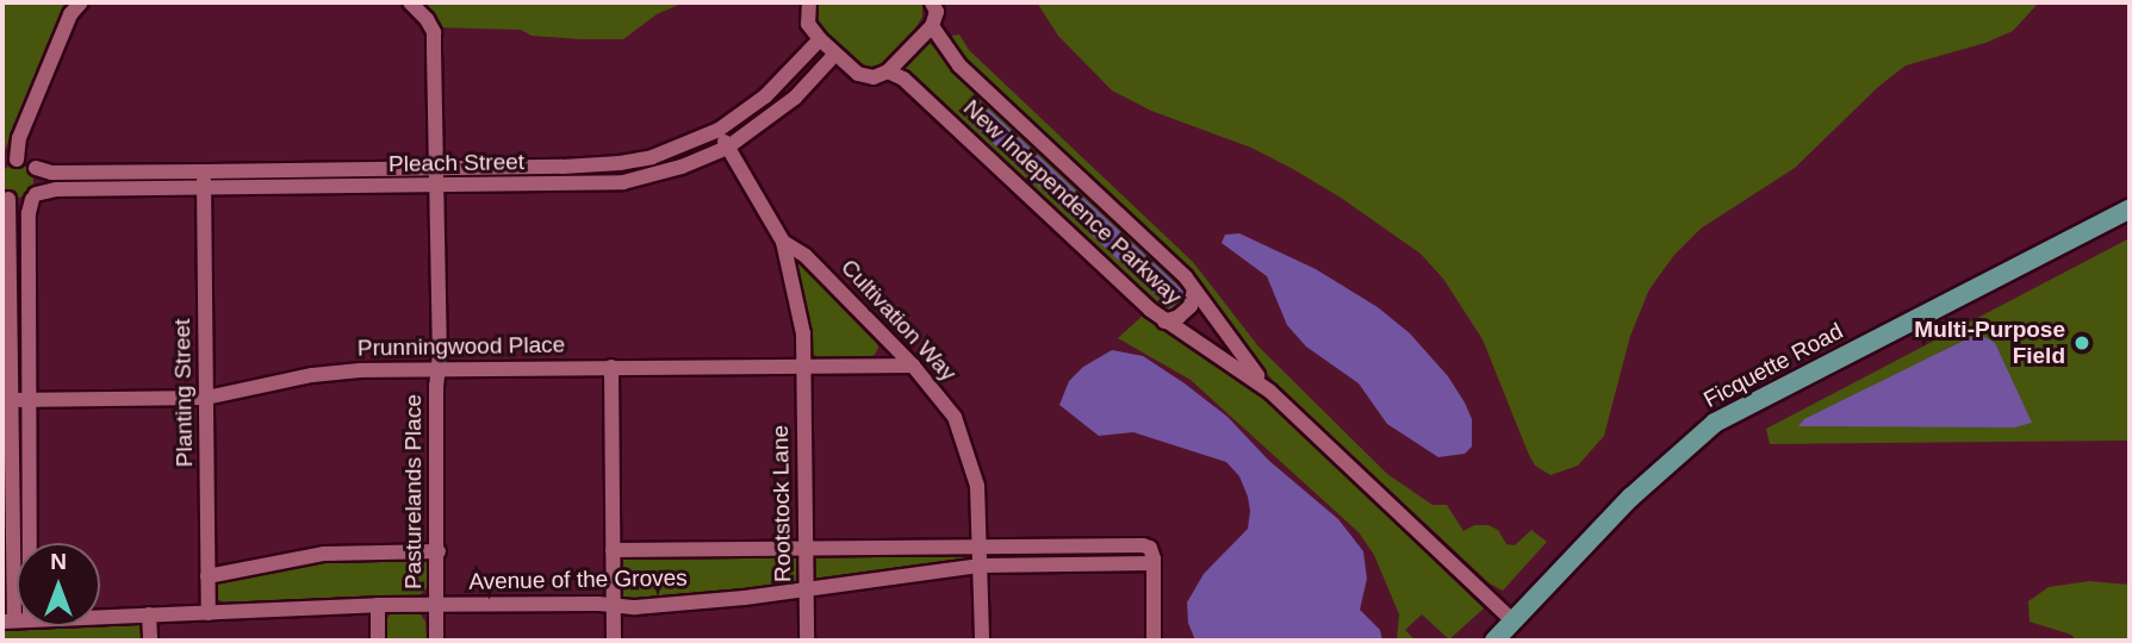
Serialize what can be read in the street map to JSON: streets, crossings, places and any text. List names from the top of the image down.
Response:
{
  "streets": {
    "main road": ["Ficquette Road"],
    "street": [
      "Pleach Street",
      "New Independence Parkway",
      "Cultivation Way",
      "Prunningwood Place",
      "Planting Street",
      "Pasturelands Place",
      "Rootstock Lane",
      "Avenue of the Groves"
    ]
  },
  "crossings": [
    ["Pleach Street", "Cultivation Way"],
    ["Pleach Street", "Planting Street"],
    ["Pleach Street", "Pasturelands Place"],
    ["New Independence Parkway", "Ficquette Road"],
    ["Cultivation Way", "Prunningwood Place"],
    ["Cultivation Way", "Rootstock Lane"],
    ["Cultivation Way", "Avenue of the Groves"],
    ["Prunningwood Place", "Planting Street"],
    ["Prunningwood Place", "Pasturelands Place"],
    ["Prunningwood Place", "Rootstock Lane"],
    ["Planting Street", "Avenue of the Groves"],
    ["Pasturelands Place", "Avenue of the Groves"],
    ["Rootstock Lane", "Avenue of the Groves"]
  ],
  "places": ["Multi-Purpose Field"],
  "north": "top"
}
